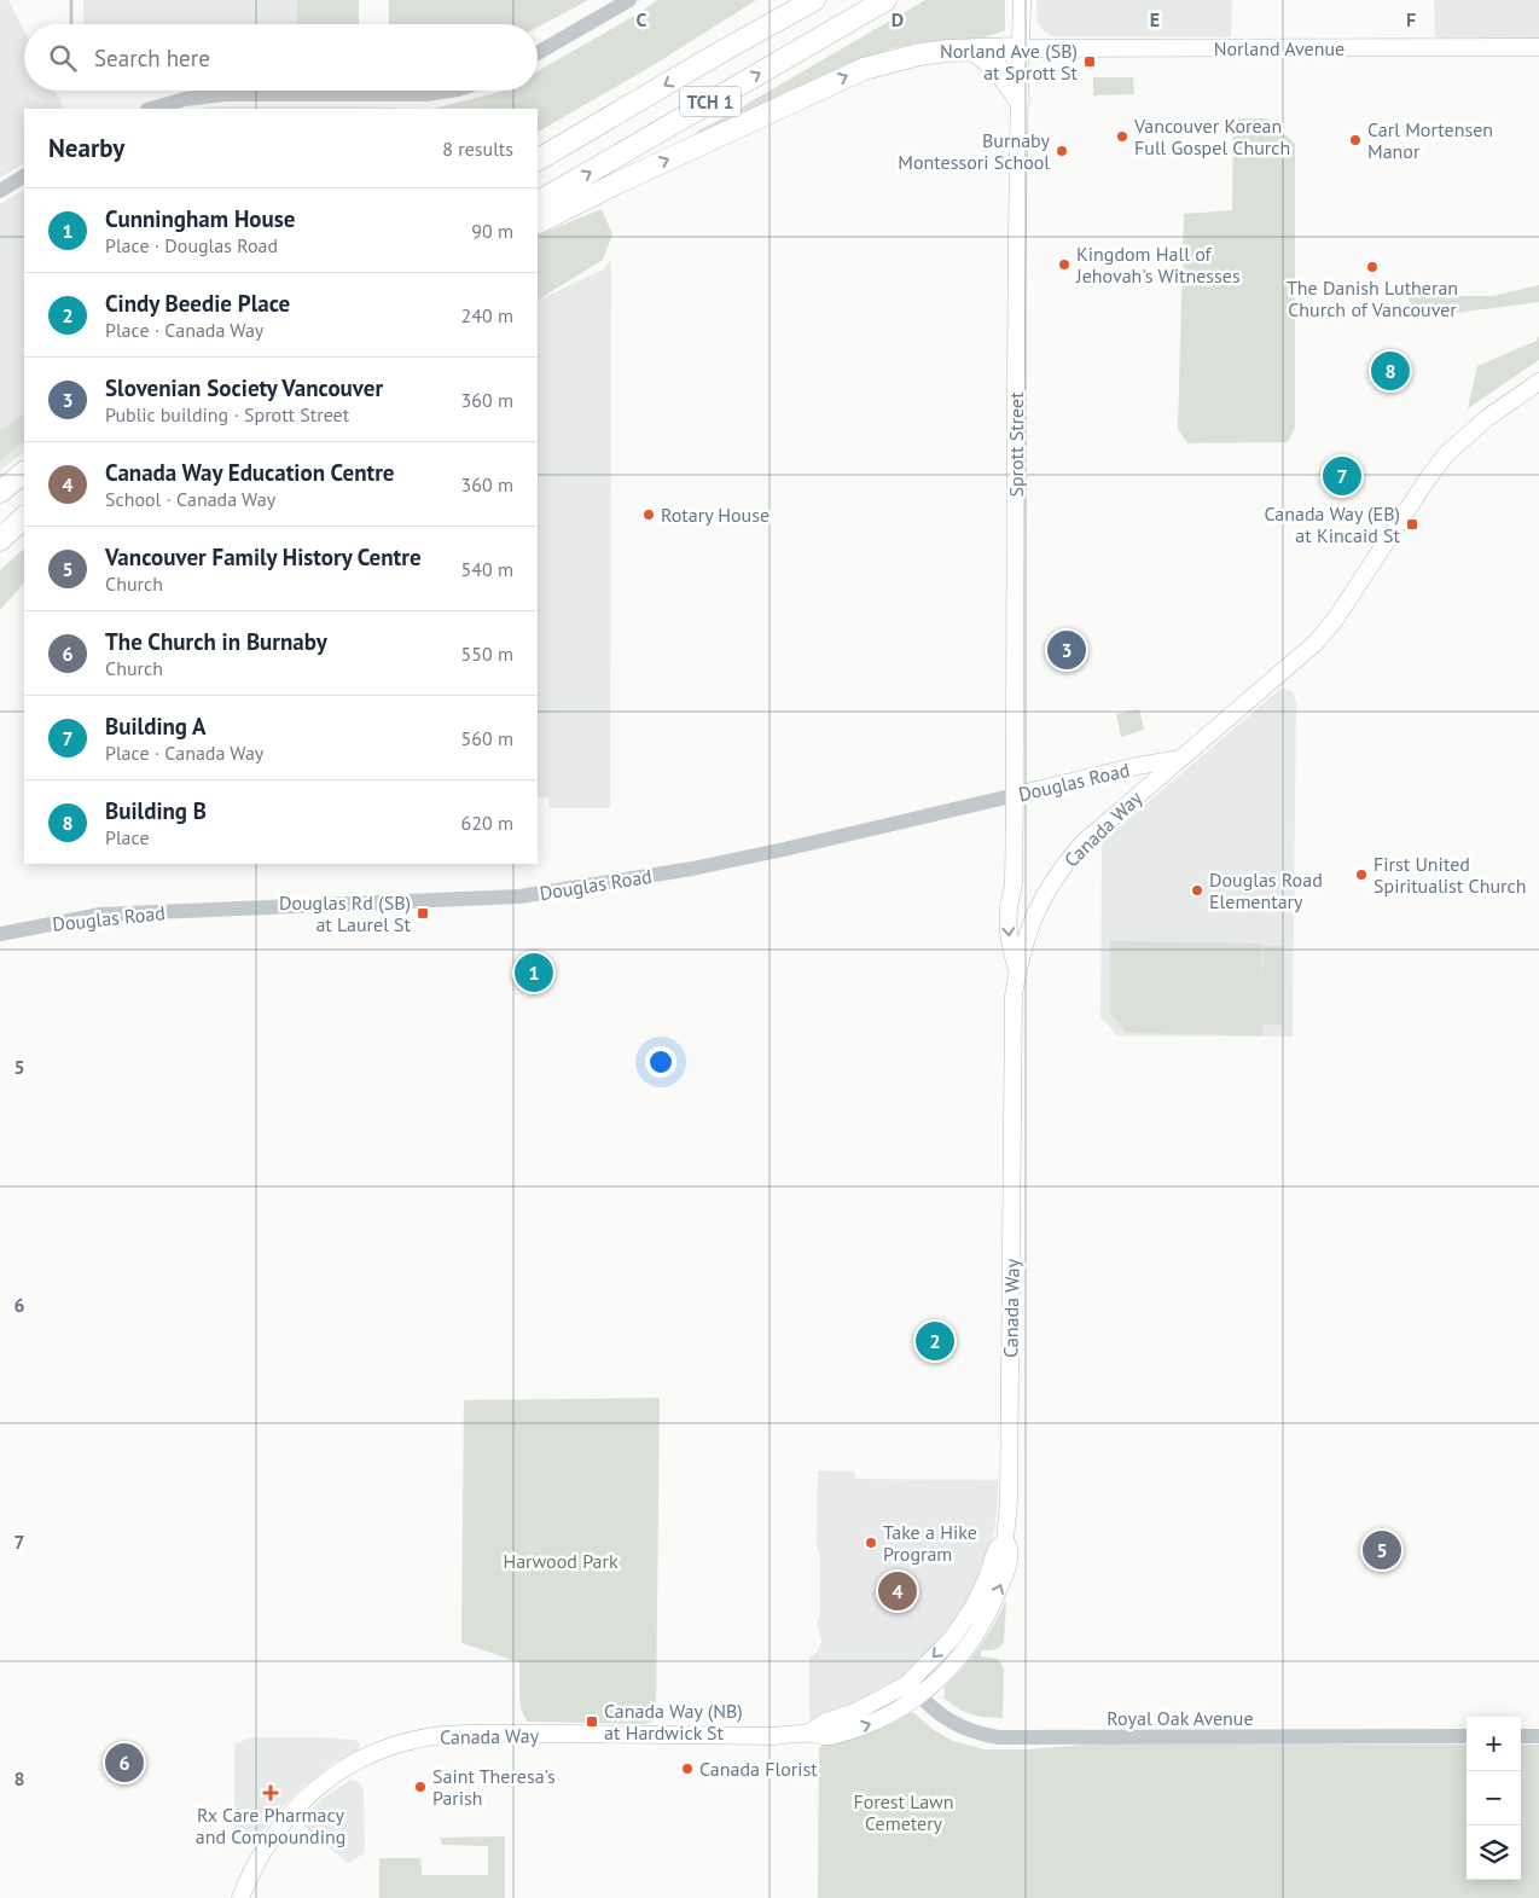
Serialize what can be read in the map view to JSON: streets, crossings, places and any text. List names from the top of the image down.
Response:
{
  "streets": {
    "highway": ["TCH 1"],
    "main road": [
      "Norland Avenue",
      "Sprott Street",
      "Douglas Road",
      "Canada Way"
    ],
    "street": ["Royal Oak Avenue"]
  },
  "crossings": [
    ["Norland Avenue", "Sprott Street"],
    ["Sprott Street", "Douglas Road"],
    ["Sprott Street", "Canada Way"],
    ["Douglas Road", "Canada Way"],
    ["Canada Way", "Royal Oak Avenue"]
  ],
  "parks": ["Harwood Park", "Forest Lawn Cemetery"],
  "places": {
    "transit": [
      "Norland Ave (SB) at Sprott St",
      "Canada Way (EB) at Kincaid St",
      "Douglas Rd (SB) at Laurel St",
      "Canada Way (NB) at Hardwick St"
    ],
    "other": [
      "Vancouver Korean Full Gospel Church",
      "Carl Mortensen Manor",
      "Burnaby Montessori School",
      "Kingdom Hall of Jehovah's Witnesses",
      "The Danish Lutheran Church of Vancouver",
      "Rotary House",
      "First United Spiritualist Church",
      "Douglas Road Elementary",
      "Take a Hike Program",
      "Canada Florist",
      "Saint Theresa's Parish"
    ],
    "health": ["Rx Care Pharmacy and Compounding"]
  },
  "page": {
    "search": "Search here",
    "heading": ["Nearby", "8 results"],
    "list": [
      {
        "mark": "1",
        "name": "Cunningham House",
        "note": "Place · Douglas Road",
        "value": "90 m"
      },
      {
        "mark": "2",
        "name": "Cindy Beedie Place",
        "note": "Place · Canada Way",
        "value": "240 m"
      },
      {
        "mark": "3",
        "name": "Slovenian Society Vancouver",
        "note": "Public building · Sprott Street",
        "value": "360 m"
      },
      {
        "mark": "4",
        "name": "Canada Way Education Centre",
        "note": "School · Canada Way",
        "value": "360 m"
      },
      {
        "mark": "5",
        "name": "Vancouver Family History Centre",
        "note": "Church",
        "value": "540 m"
      },
      {
        "mark": "6",
        "name": "The Church in Burnaby",
        "note": "Church",
        "value": "550 m"
      },
      {
        "mark": "7",
        "name": "Building A",
        "note": "Place · Canada Way",
        "value": "560 m"
      },
      {
        "mark": "8",
        "name": "Building B",
        "note": "Place",
        "value": "620 m"
      }
    ],
    "pins": [
      "8",
      "7",
      "3",
      "1",
      "2",
      "5",
      "4",
      "6"
    ],
    "map_buttons": ["+", "−"]
  },
  "grid": {
    "columns": [
      "C",
      "D",
      "E",
      "F"
    ],
    "rows": [
      "5",
      "6",
      "7",
      "8"
    ]
  }
}
